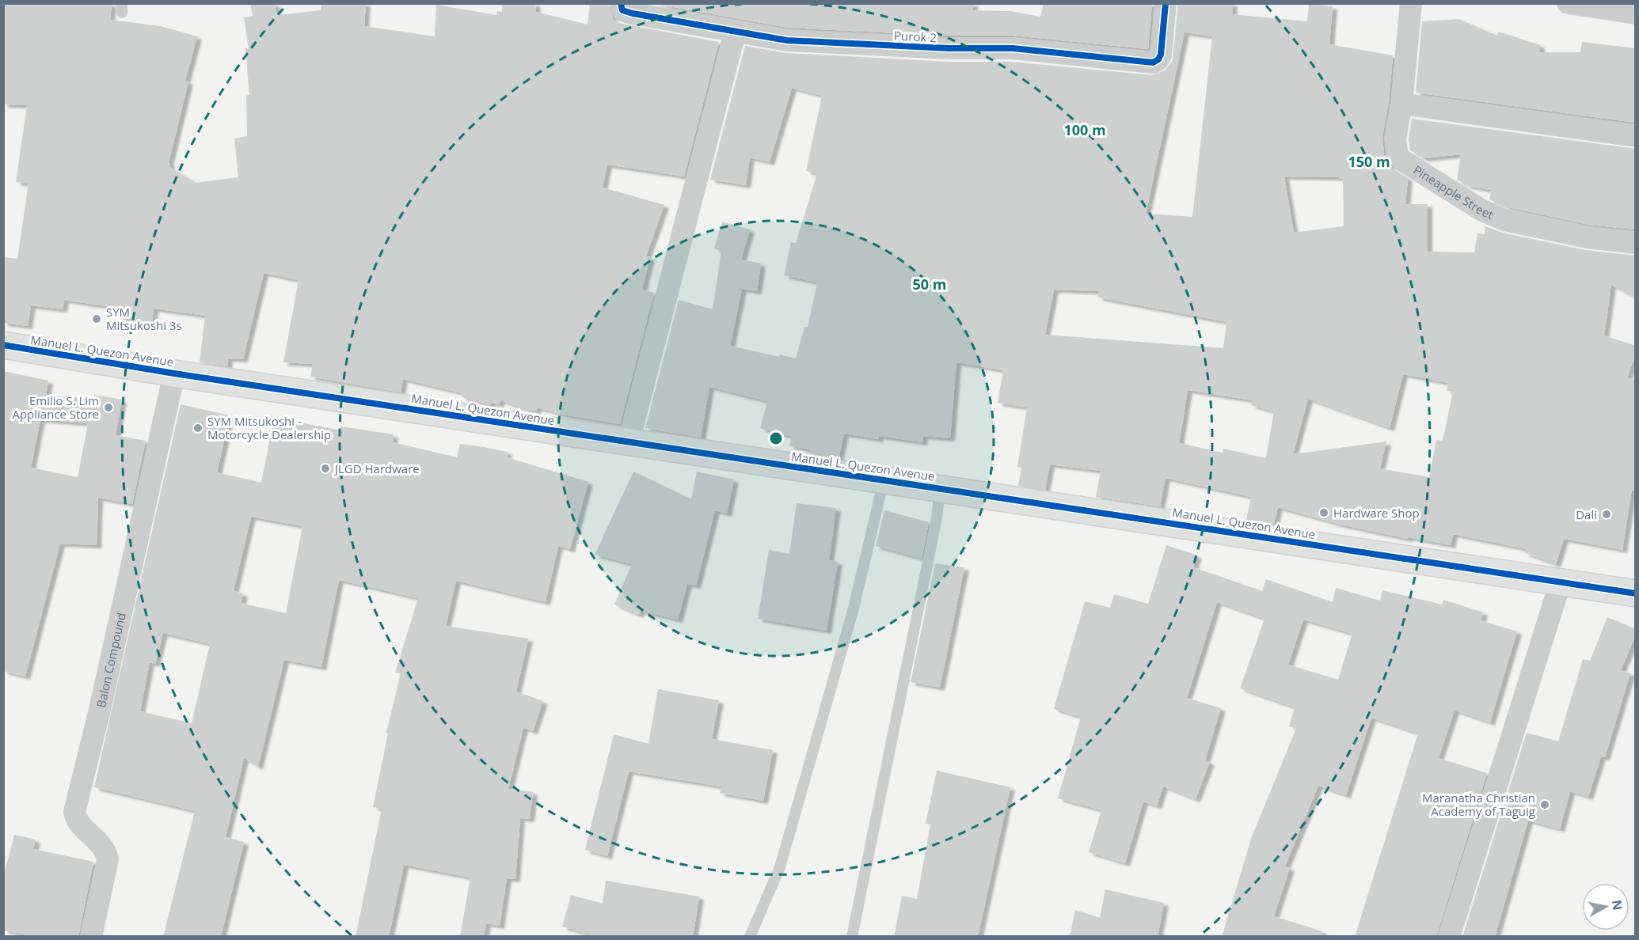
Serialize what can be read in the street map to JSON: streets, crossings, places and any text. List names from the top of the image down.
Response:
{
  "streets": {
    "main road": ["Manuel L. Quezon Avenue"],
    "street": ["Purok 2", "Pineapple Street", "Balon Compound"]
  },
  "crossings": [
    ["Manuel L. Quezon Avenue", "Balon Compound"]
  ],
  "places": [
    "SYM Mitsukoshi 3s",
    "Emilio S. Lim Appliance Store",
    "SYM Mitsukoshi - Motorcycle Dealership",
    "JLGD Hardware",
    "Hardware Shop",
    "Dali",
    "Maranatha Christian Academy of Taguig"
  ],
  "north": "right",
  "rings": ["100 m", "150 m", "50 m"]
}
